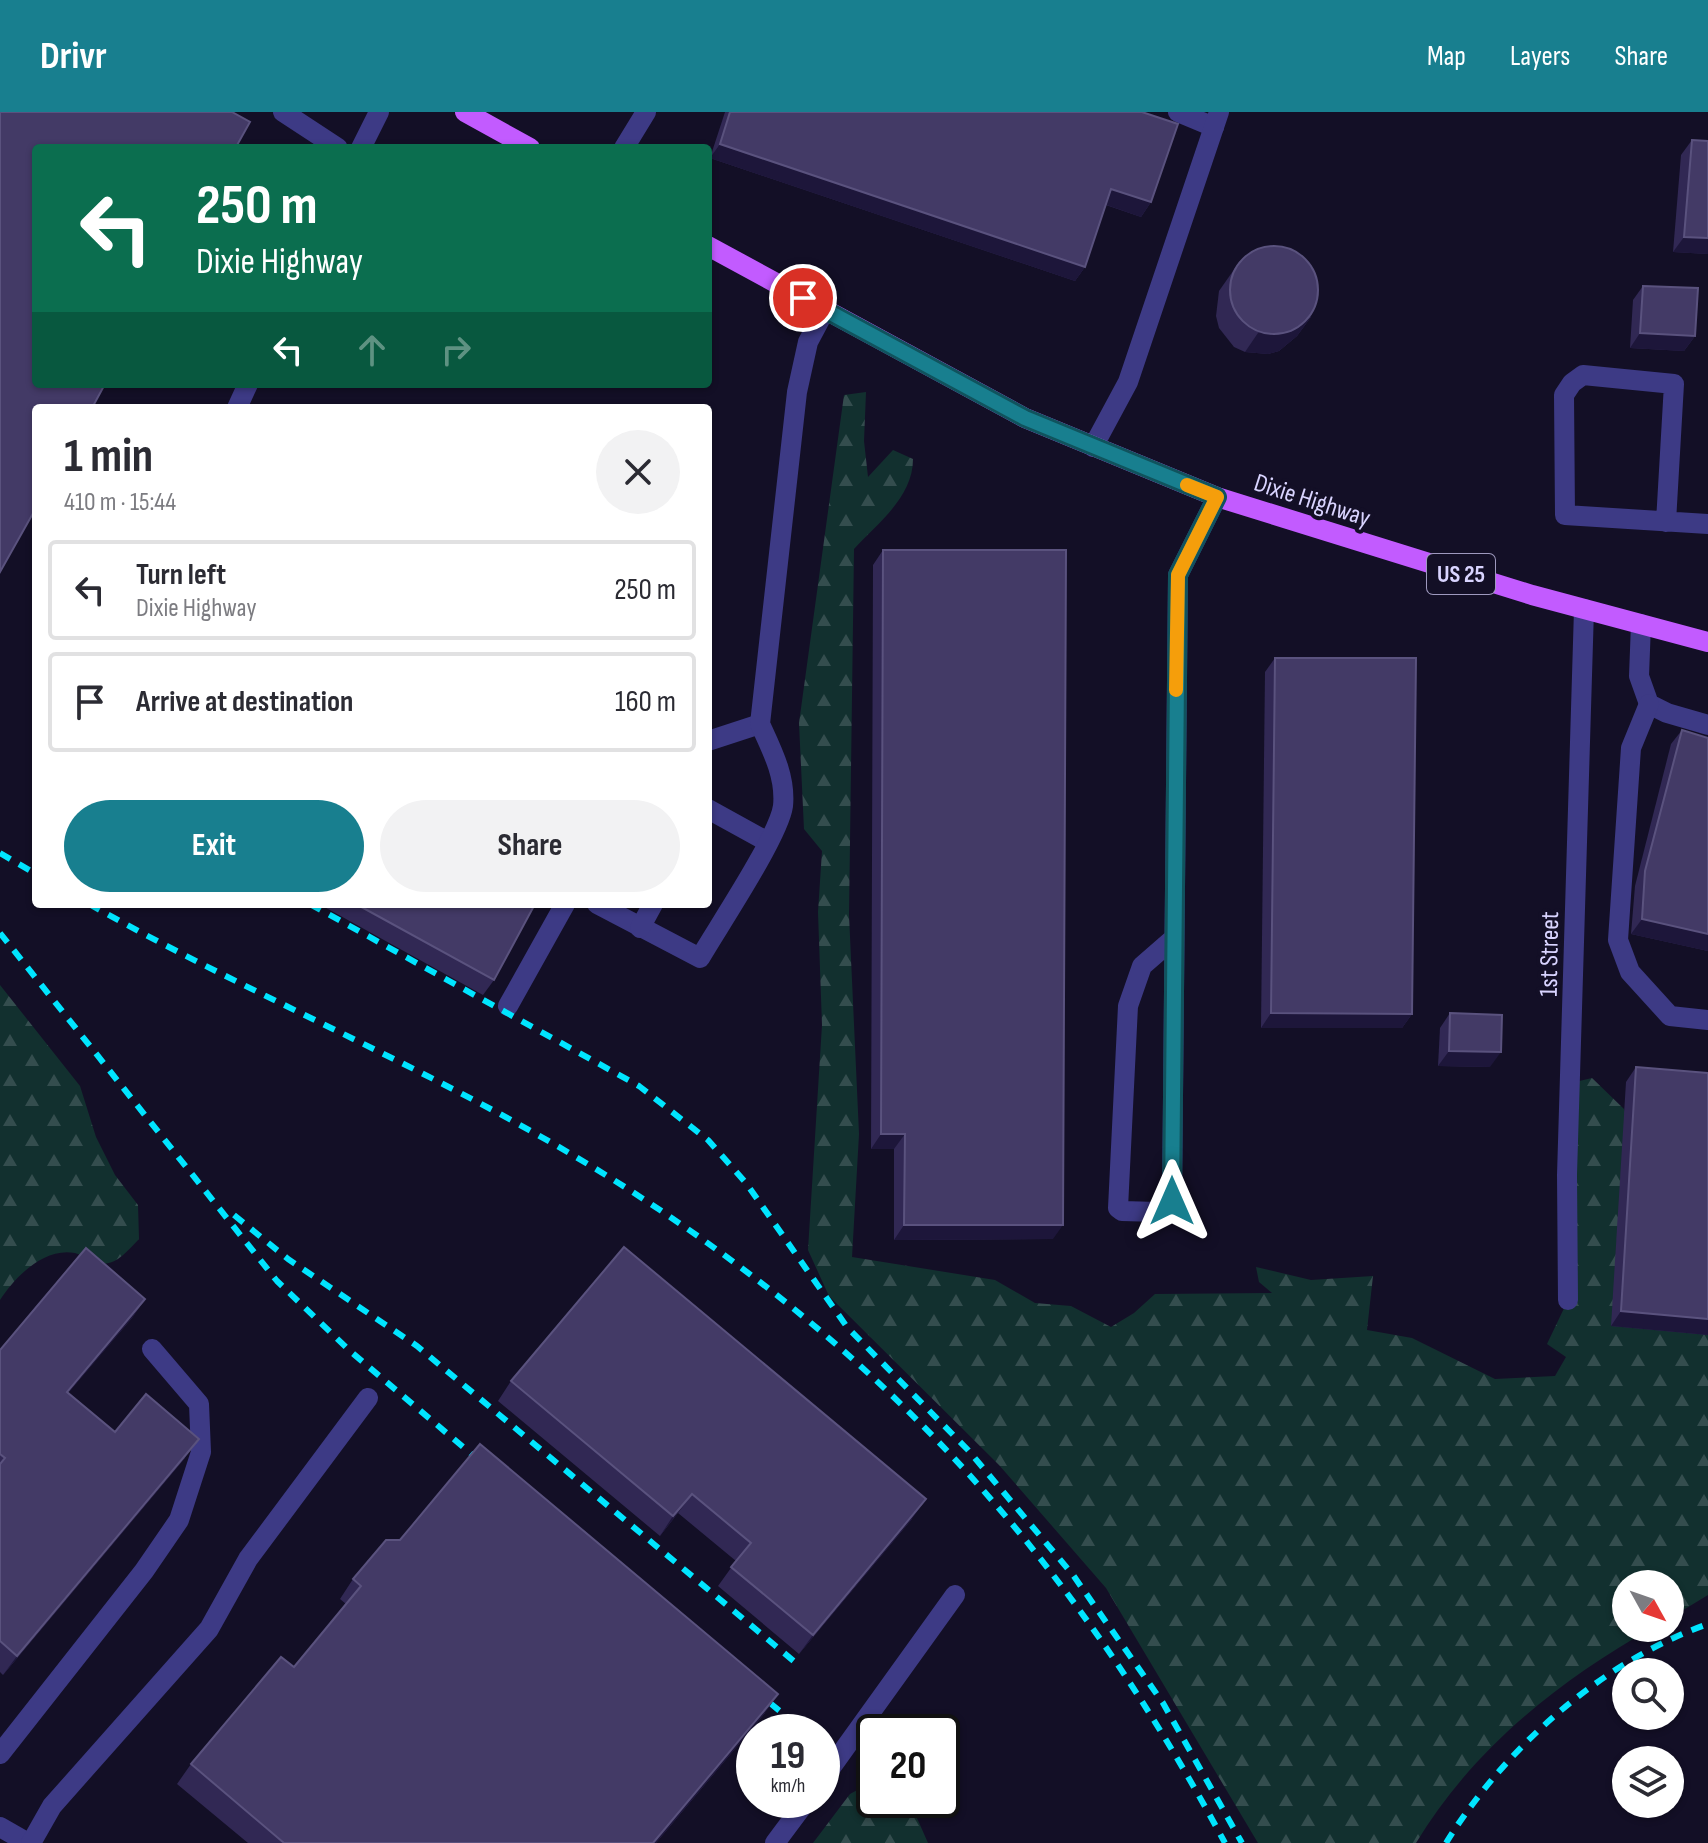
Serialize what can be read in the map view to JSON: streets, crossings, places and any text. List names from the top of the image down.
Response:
{
  "streets": {
    "main road": ["Dixie Highway", "US 25"],
    "street": ["1st Street"]
  },
  "crossings": [
    ["Dixie Highway", "1st Street"]
  ],
  "north": "bottom right",
  "page": {
    "header": "Drivr",
    "nav": ["Map", "Layers", "Share"],
    "turn": ["250 m", "Dixie Highway"],
    "heading": ["1 min", "410 m · 15:44"],
    "list": [
      {
        "name": "Turn left",
        "note": "Dixie Highway",
        "value": "250 m"
      },
      {
        "name": "Arrive at destination",
        "value": "160 m"
      }
    ],
    "buttons": ["Exit", "Share"],
    "speed": "19 km/h",
    "limit": "20"
  }
}
